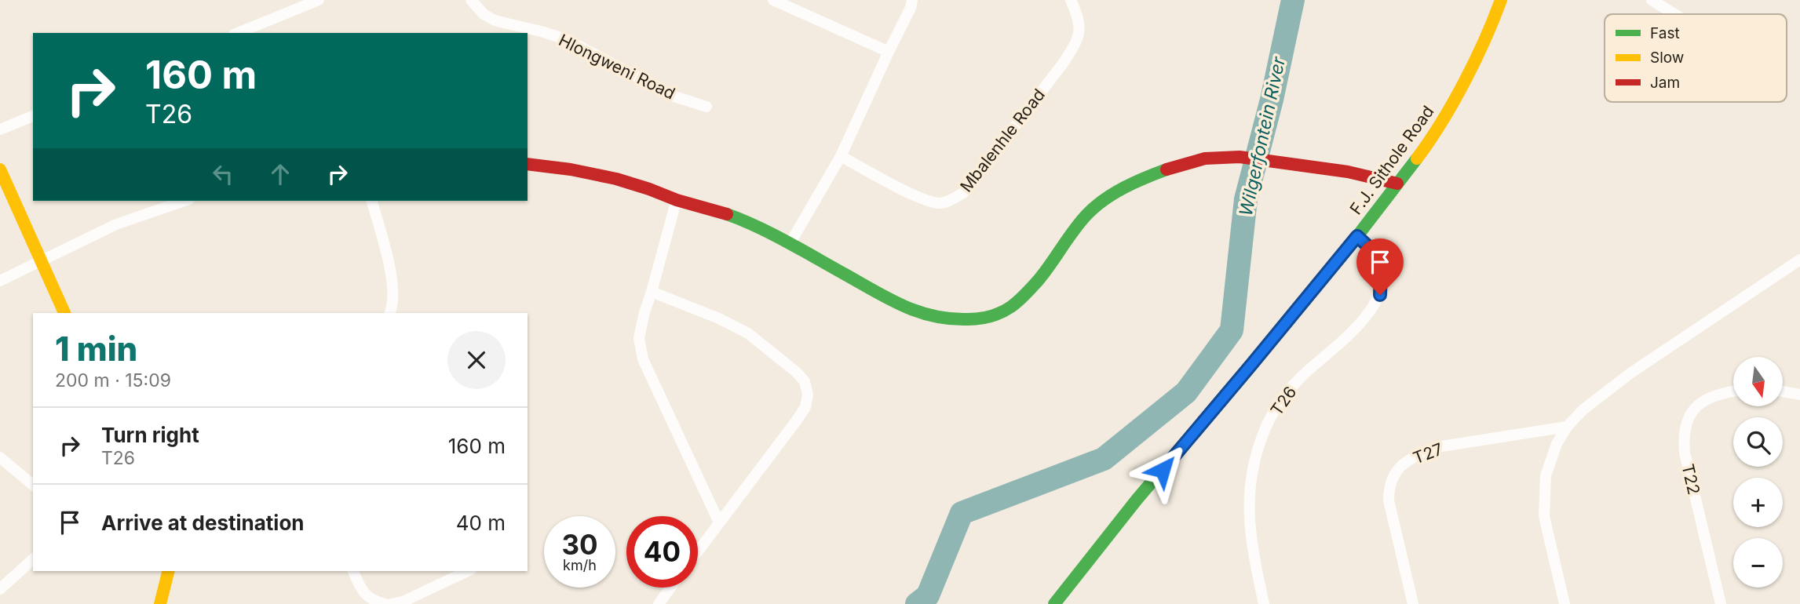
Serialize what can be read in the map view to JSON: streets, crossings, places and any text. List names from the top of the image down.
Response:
{
  "streets": {
    "street": [
      "Hlongweni Road",
      "Mbalenhle Road",
      "F.J. Sithole Road",
      "T26",
      "T27",
      "T22"
    ]
  },
  "crossings": [
    ["F.J. Sithole Road", "T26"]
  ],
  "water": ["Wilgerfontein River"],
  "legend": ["Fast", "Slow", "Jam"],
  "north": "bottom",
  "page": {
    "turn": ["160 m", "T26"],
    "heading": ["1 min", "200 m · 15:09"],
    "map_buttons": ["+", "−"],
    "list": [
      {
        "name": "Turn right",
        "note": "T26",
        "value": "160 m"
      },
      {
        "name": "Arrive at destination",
        "value": "40 m"
      }
    ],
    "speed": "30 km/h",
    "limit": "40"
  }
}
